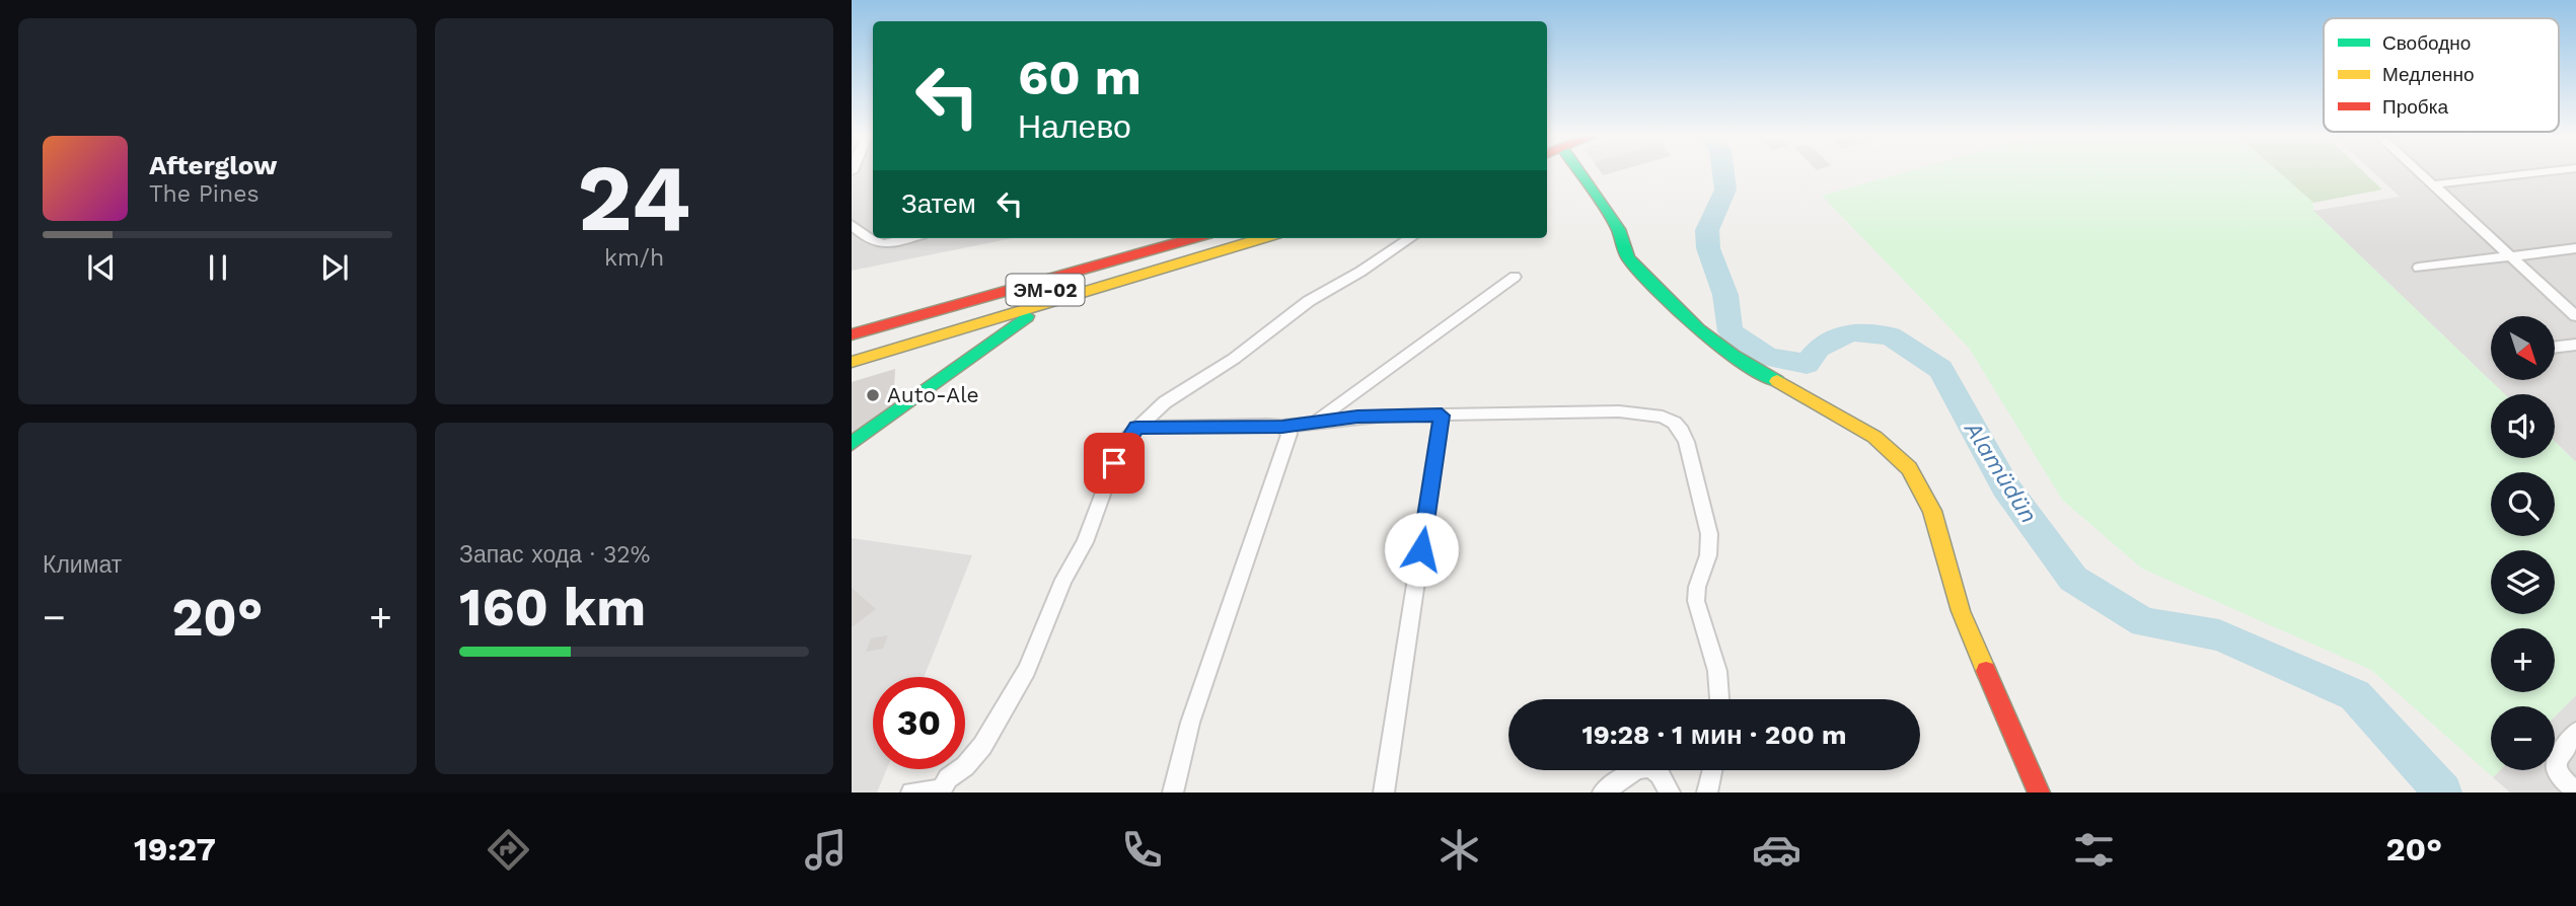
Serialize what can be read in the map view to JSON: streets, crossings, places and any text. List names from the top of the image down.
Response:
{
  "streets": {
    "main road": ["ЭМ-02"]
  },
  "water": ["Alamüdün"],
  "places": ["Auto-Ale"],
  "legend": ["Свободно", "Медленно", "Пробка"],
  "north": "bottom right",
  "page": {
    "tile": [
      ["24", "km/h"],
      "Климат",
      ["Запас хода · 32%", "160 km"]
    ],
    "turn": ["60 m", "Налево"],
    "song": ["Afterglow", "The Pines"],
    "then": "Затем",
    "map_buttons": ["+", "−"],
    "heat": ["−", "20°", "+"],
    "limit": "30",
    "trip": "19:28 · 1 мин · 200 m",
    "tabs": ["19:27", "20°"]
  }
}
